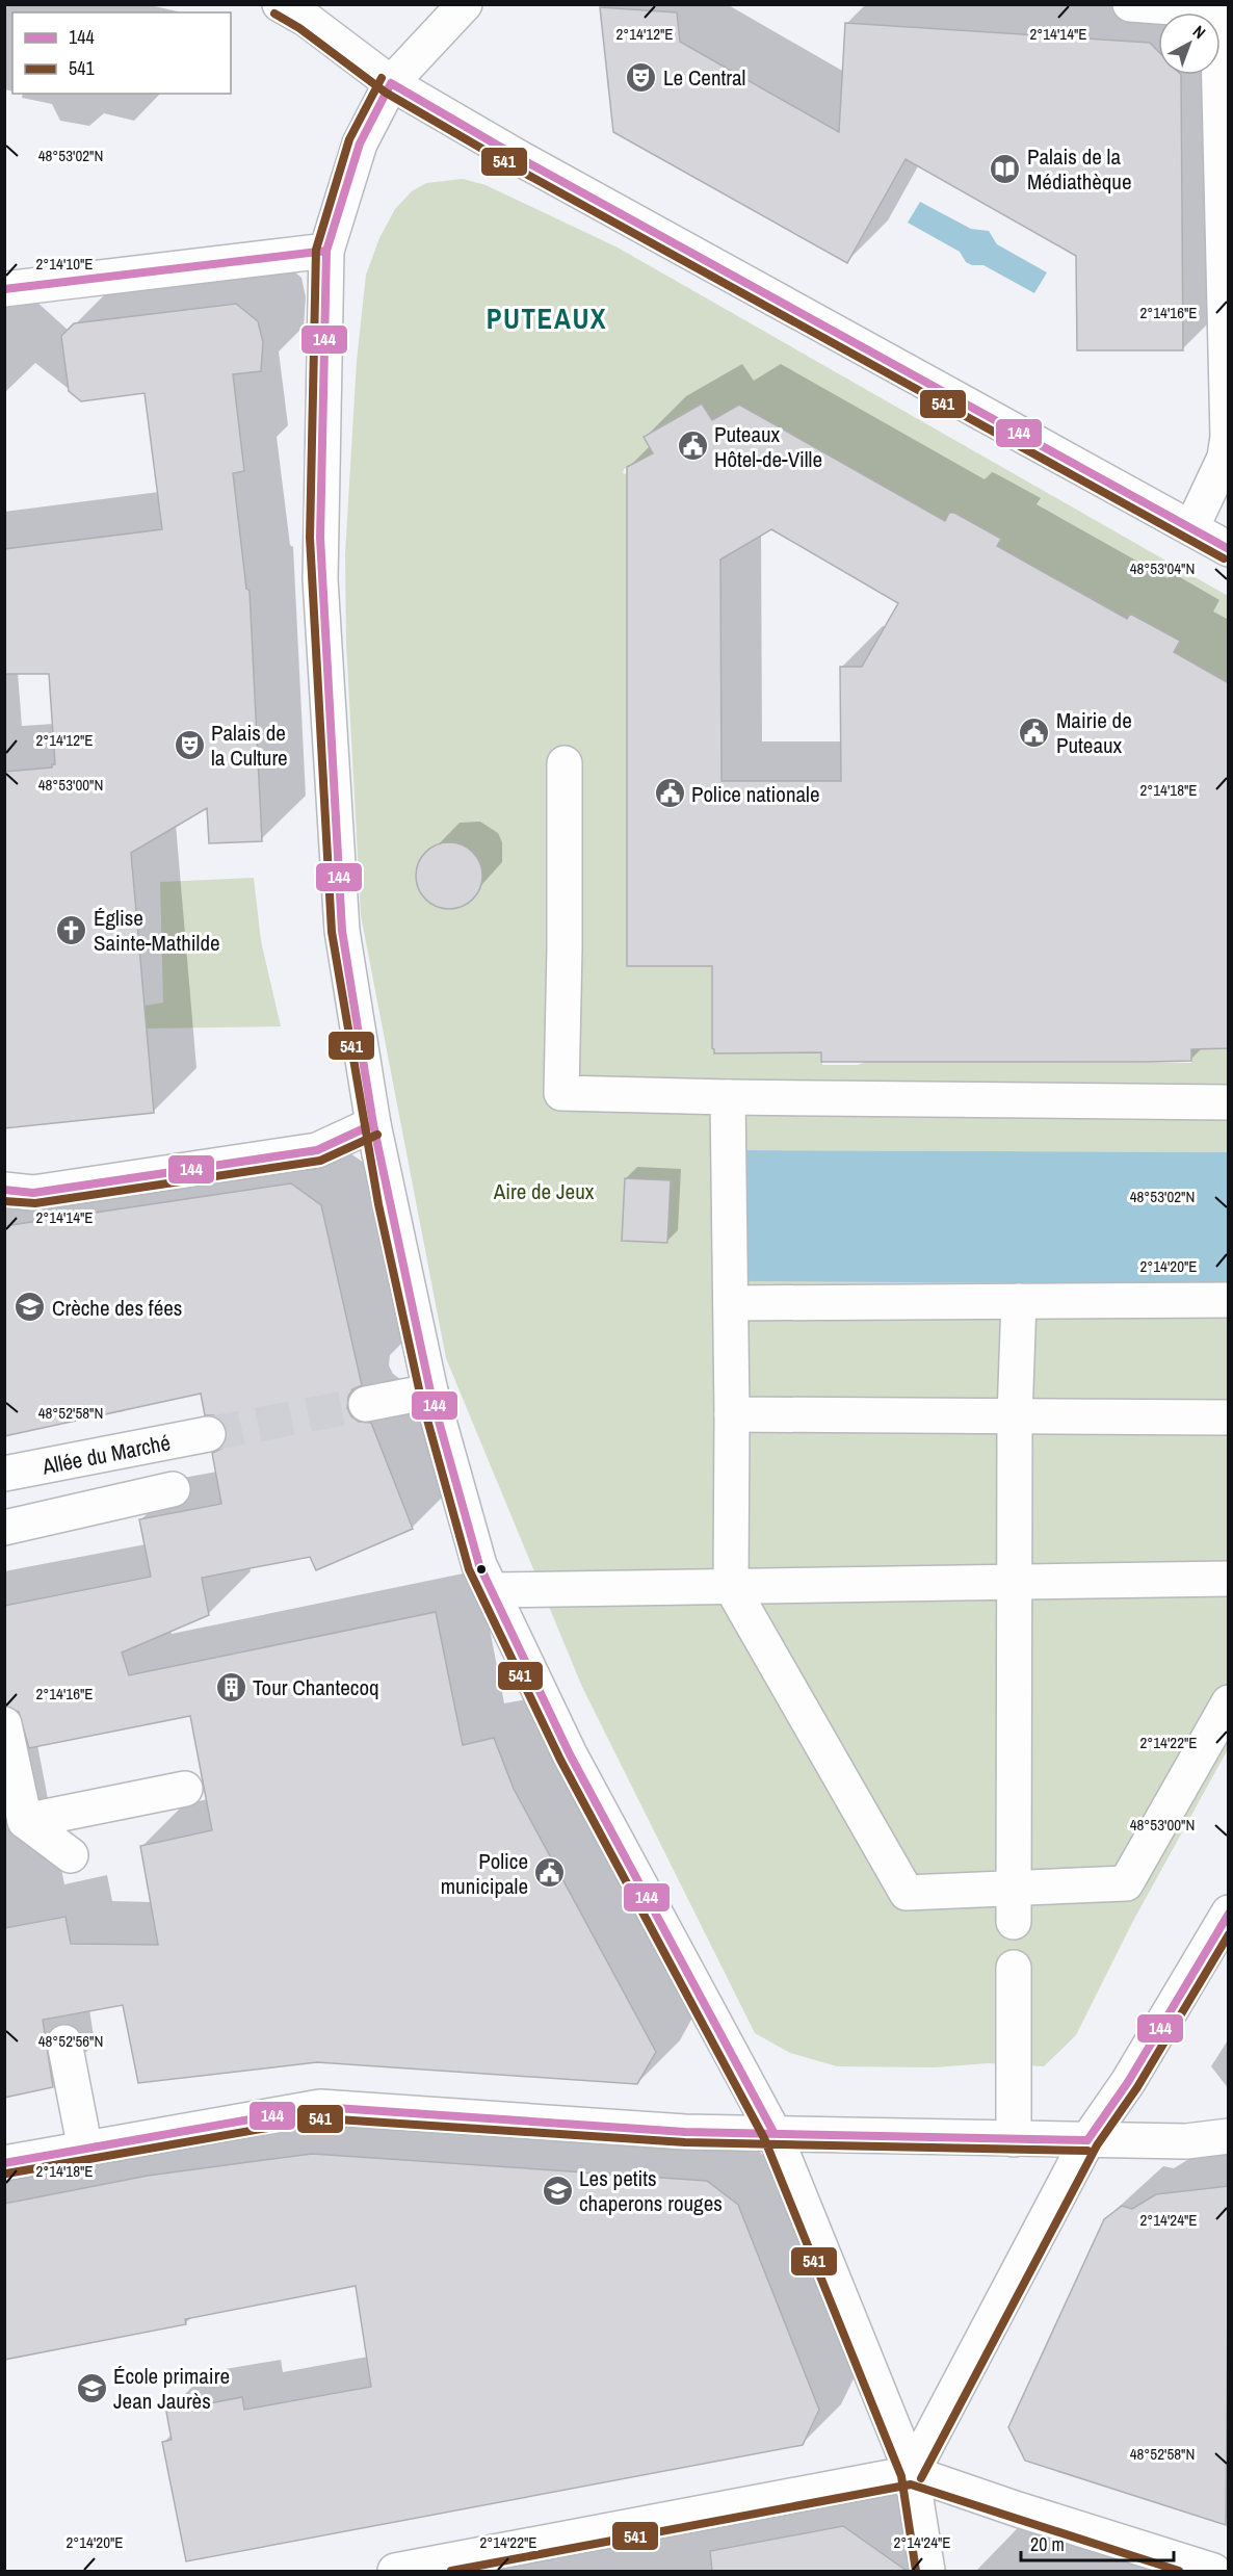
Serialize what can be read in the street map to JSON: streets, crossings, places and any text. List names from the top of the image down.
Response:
{
  "streets": {
    "street": ["Allée du Marché"]
  },
  "districts": ["PUTEAUX"],
  "parks": ["Aire de Jeux"],
  "places": {
    "theatre": ["Le Central", "Palais de la Culture"],
    "library": ["Palais de la Médiathèque"],
    "public building": [
      "Puteaux Hôtel-de-Ville",
      "Mairie de Puteaux",
      "Police nationale",
      "Police municipale"
    ],
    "church": ["Église Sainte-Mathilde"],
    "school or university": ["Crèche des fées", "Les petits chaperons rouges", "École primaire Jean Jaurès"],
    "building": ["Tour Chantecoq"]
  },
  "lines": ["transit line 541", "transit line 144"],
  "legend": ["144", "541"],
  "scale_bar": "20 m",
  "north": "top right",
  "coordinates": [
    "2°14'12\"E",
    "2°14'14\"E",
    "48°53'02\"N",
    "2°14'10\"E",
    "2°14'16\"E",
    "48°53'04\"N",
    "48°53'00\"N",
    "2°14'18\"E",
    "2°14'20\"E",
    "48°52'58\"N",
    "2°14'22\"E",
    "48°52'56\"N",
    "2°14'24\"E"
  ]
}
